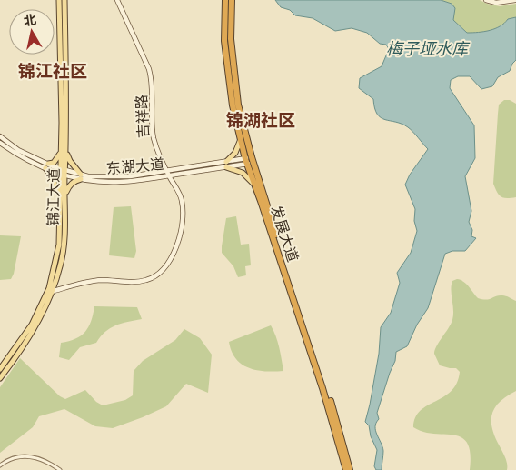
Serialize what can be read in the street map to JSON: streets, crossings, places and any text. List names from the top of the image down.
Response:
{
  "streets": {
    "highway": ["发展大道"],
    "main road": ["锦江大道"],
    "street": ["吉祥路", "东湖大道"]
  },
  "crossings": [
    ["吉祥路", "东湖大道"],
    ["吉祥路", "锦江大道"],
    ["东湖大道", "锦江大道"],
    ["东湖大道", "发展大道"]
  ],
  "districts": ["锦江社区", "锦湖社区"],
  "water": ["梅子垭水库"],
  "north": "top"
}
